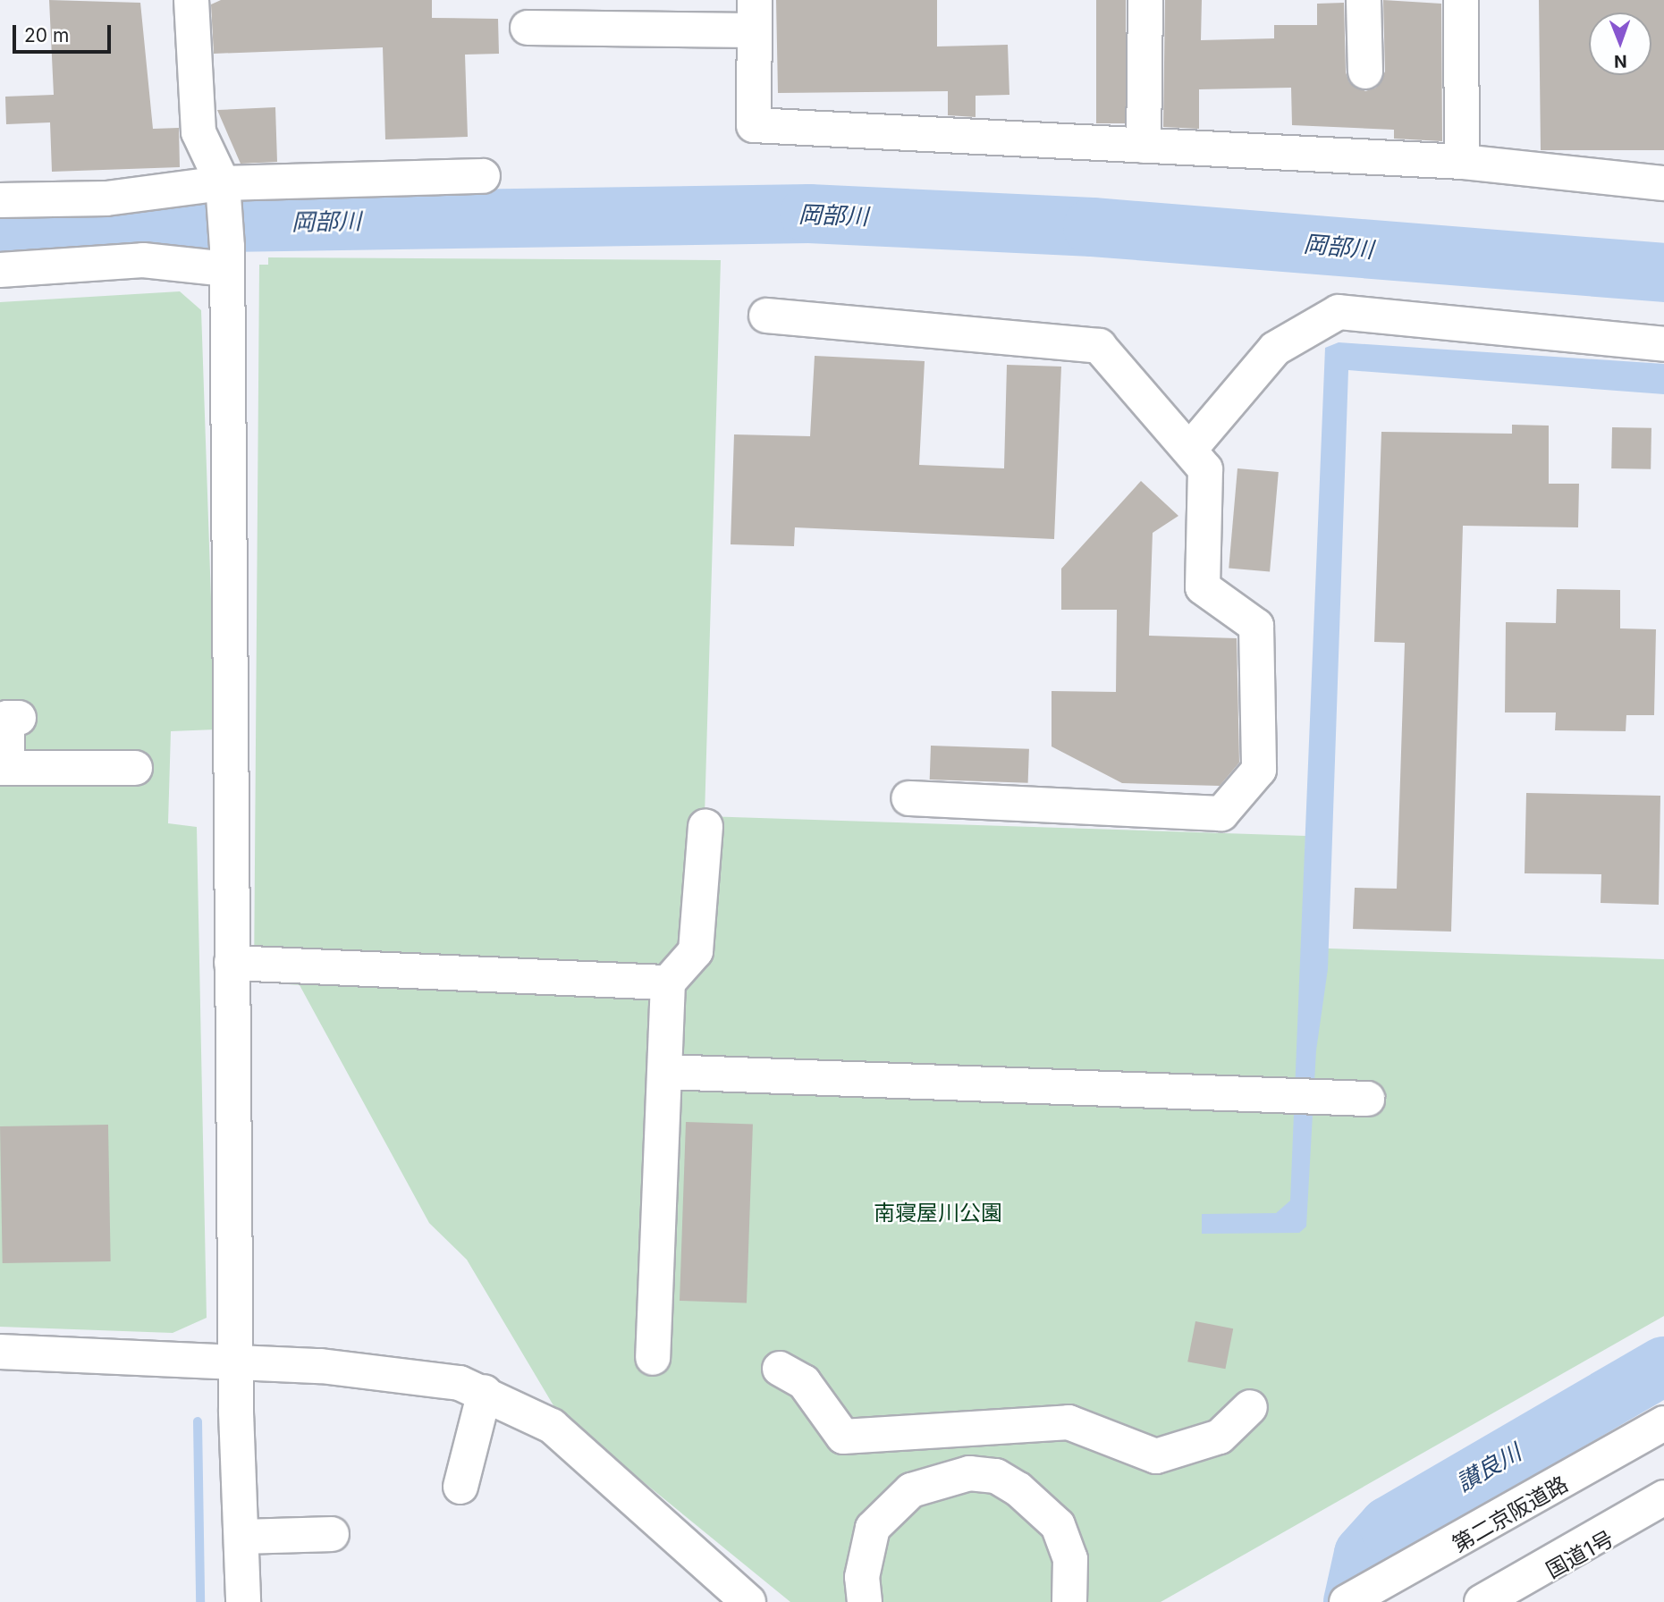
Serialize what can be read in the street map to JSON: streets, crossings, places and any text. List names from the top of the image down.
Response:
{
  "streets": {
    "main road": ["第二京阪道路", "国道1号"]
  },
  "water": ["岡部川", "讃良川"],
  "parks": ["南寝屋川公園"],
  "scale_bar": "20 m",
  "north": "bottom"
}
